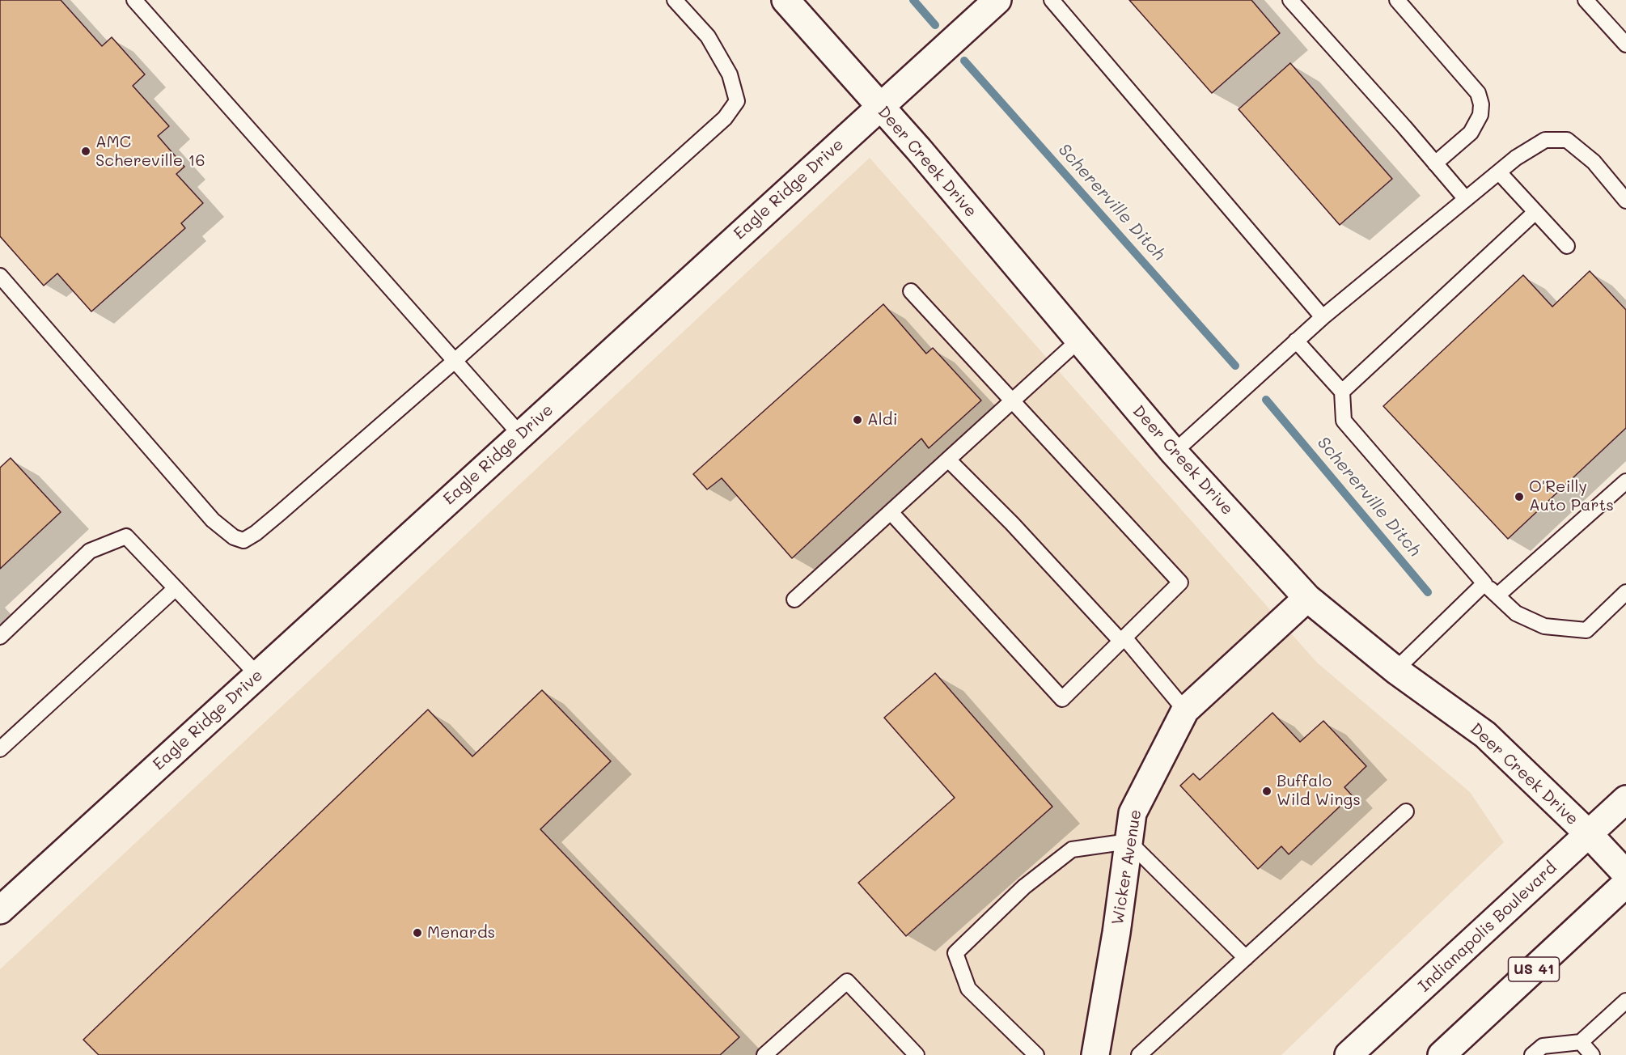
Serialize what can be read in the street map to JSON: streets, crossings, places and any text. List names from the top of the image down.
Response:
{
  "streets": {
    "main road": [
      "Deer Creek Drive",
      "Eagle Ridge Drive",
      "Wicker Avenue",
      "Indianapolis Boulevard",
      "US 41"
    ]
  },
  "crossings": [
    ["Deer Creek Drive", "Eagle Ridge Drive"],
    ["Deer Creek Drive", "Wicker Avenue"],
    ["Deer Creek Drive", "Indianapolis Boulevard"]
  ],
  "water": ["Schererville Ditch"],
  "places": [
    "AMC Schereville 16",
    "Aldi",
    "O'Reilly Auto Parts",
    "Buffalo Wild Wings",
    "Menards"
  ]
}
